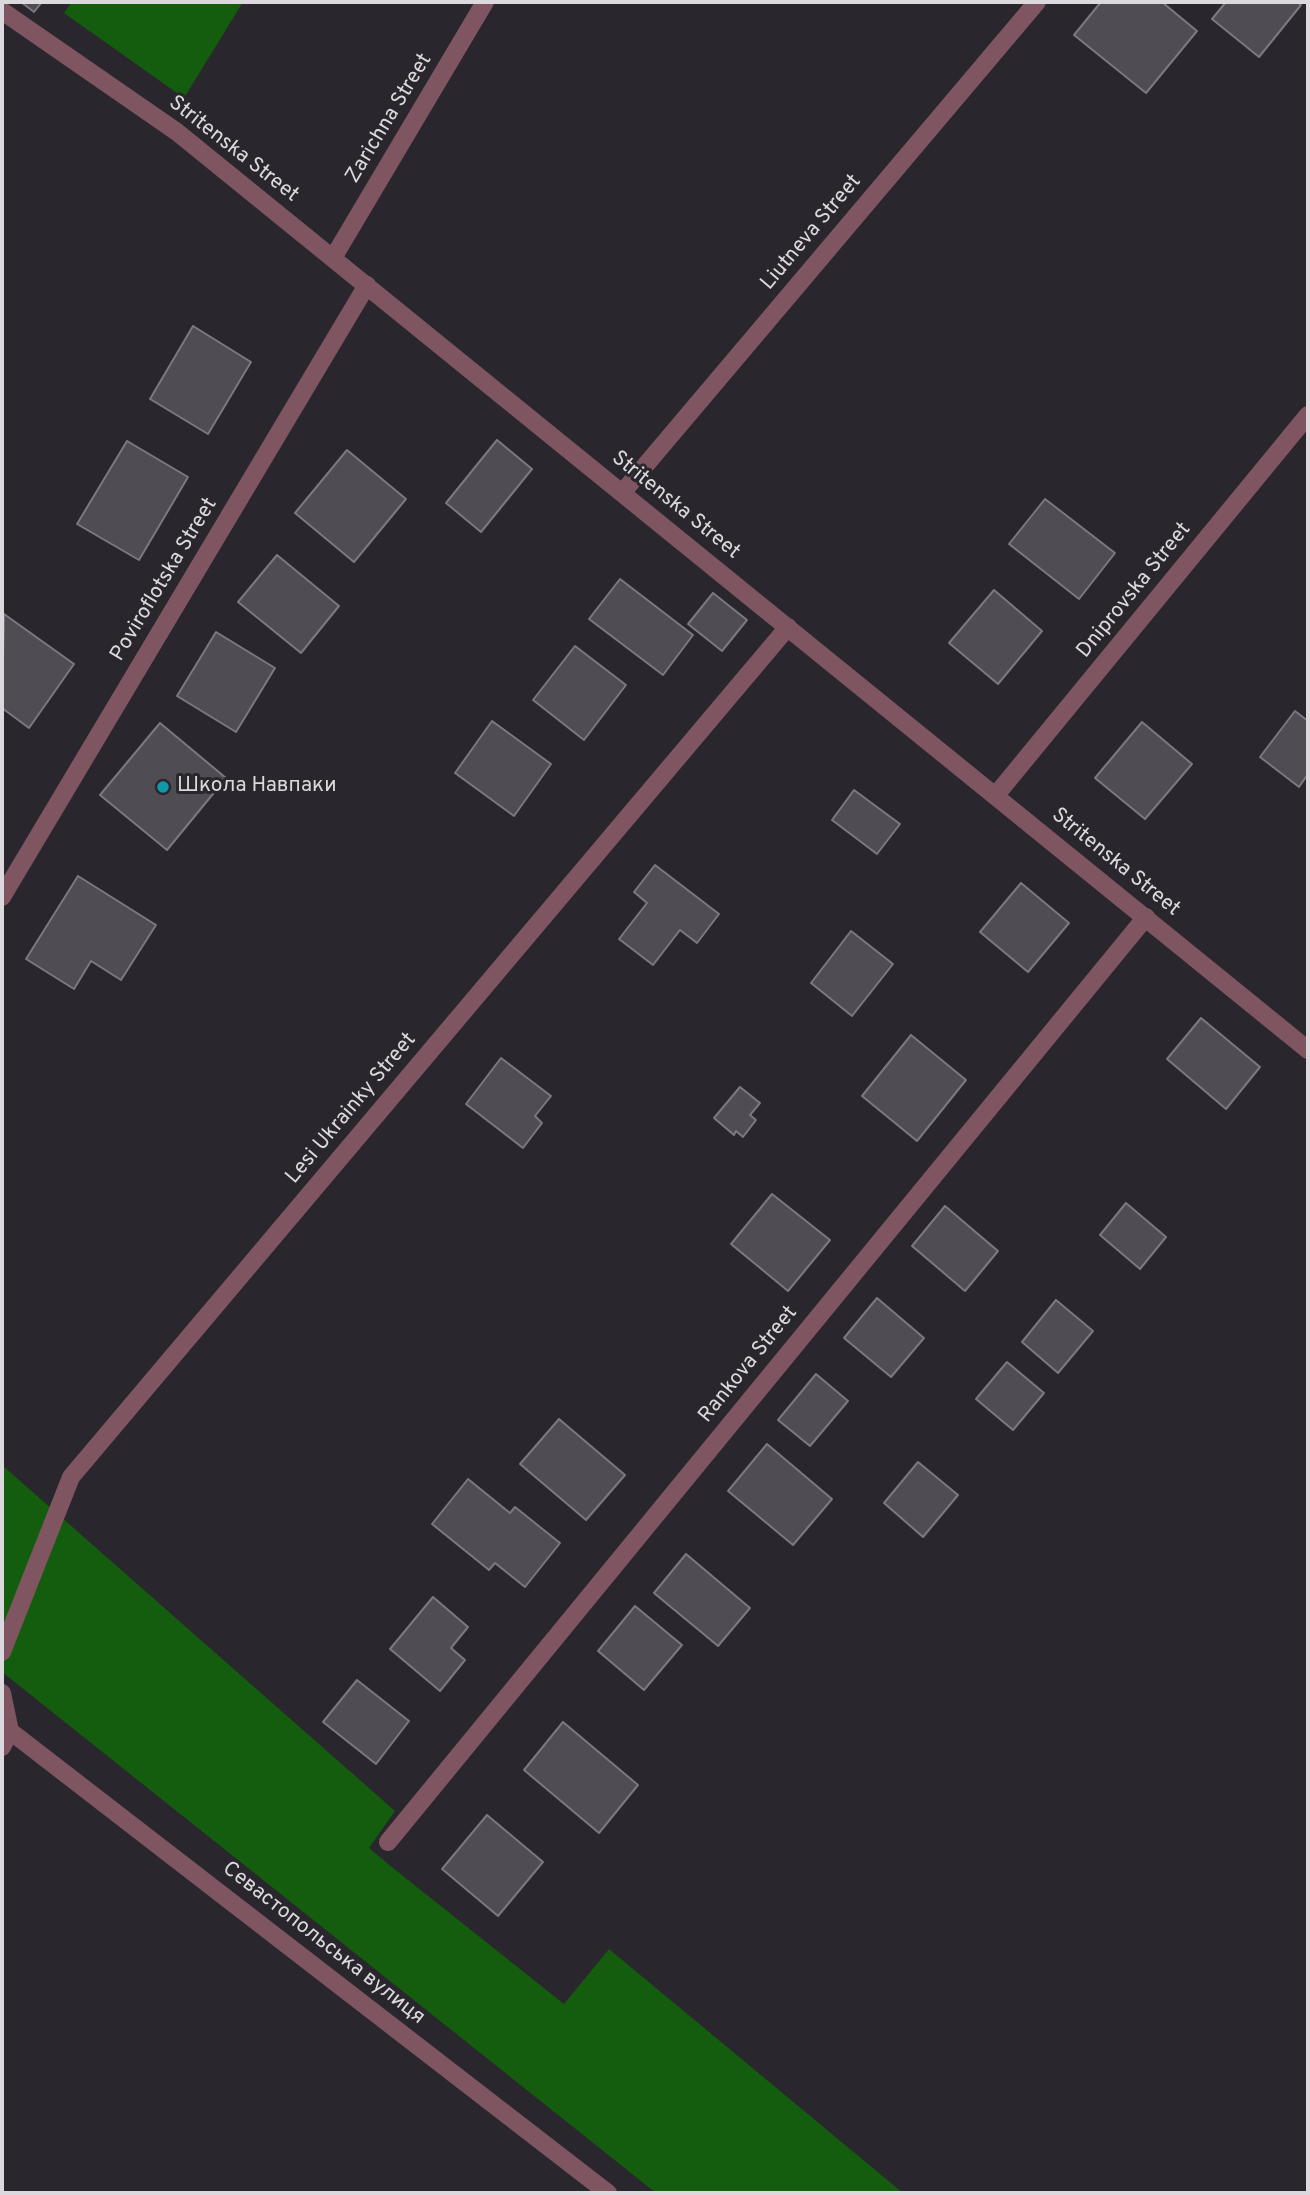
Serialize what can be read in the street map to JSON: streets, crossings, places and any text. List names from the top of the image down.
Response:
{
  "streets": {
    "street": [
      "Zarichna Street",
      "Stritenska Street",
      "Liutneva Street",
      "Poviroflotska Street",
      "Dniprovska Street",
      "Lesi Ukrainky Street",
      "Rankova Street",
      "Севастопольська вулиця"
    ]
  },
  "crossings": [
    ["Zarichna Street", "Stritenska Street"],
    ["Stritenska Street", "Liutneva Street"],
    ["Stritenska Street", "Poviroflotska Street"],
    ["Stritenska Street", "Dniprovska Street"],
    ["Stritenska Street", "Lesi Ukrainky Street"],
    ["Stritenska Street", "Rankova Street"]
  ],
  "places": ["Школа Навпаки"]
}
